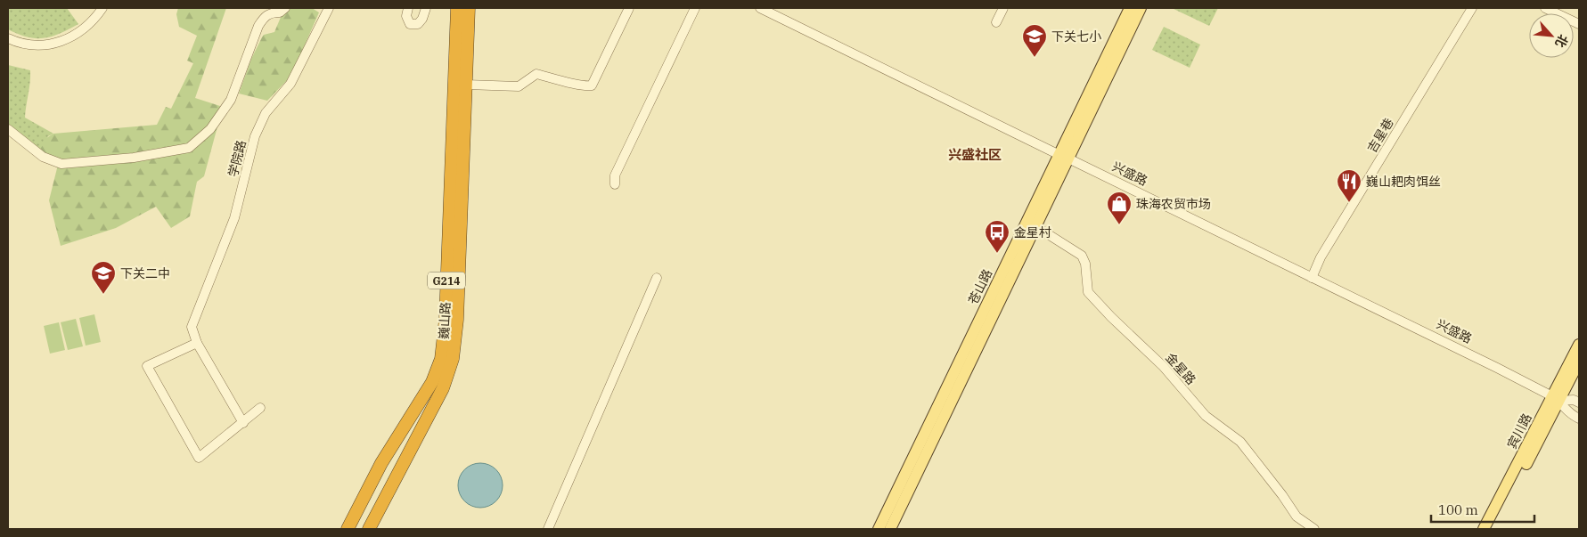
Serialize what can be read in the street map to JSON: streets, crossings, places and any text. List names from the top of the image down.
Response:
{
  "streets": {
    "highway": ["G214", "巍山路"],
    "main road": ["苍山路", "宾川路"],
    "street": [
      "吉星巷",
      "学院路",
      "兴盛路",
      "金星路"
    ]
  },
  "crossings": [
    ["吉星巷", "兴盛路"],
    ["兴盛路", "苍山路"],
    ["兴盛路", "宾川路"],
    ["苍山路", "金星路"]
  ],
  "districts": ["兴盛社区"],
  "places": {
    "school or university": ["下关七小", "下关二中"],
    "restaurant": ["巍山耙肉饵丝"],
    "shop": ["珠海农贸市场"],
    "bus stop": ["金星村"]
  },
  "scale_bar": "100 m",
  "north": "bottom right"
}
